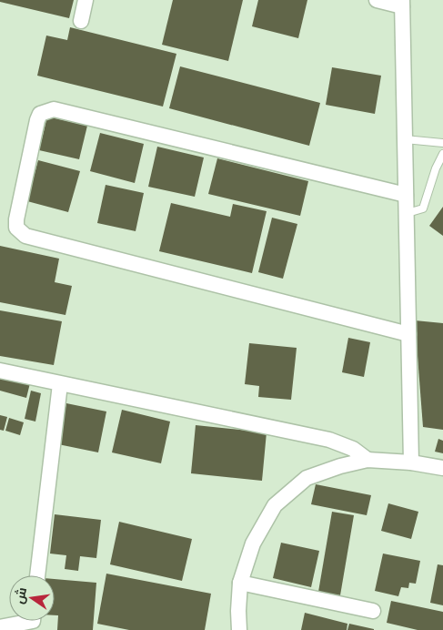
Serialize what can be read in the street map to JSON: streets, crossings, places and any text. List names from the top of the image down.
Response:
{
  "north": "left"
}
